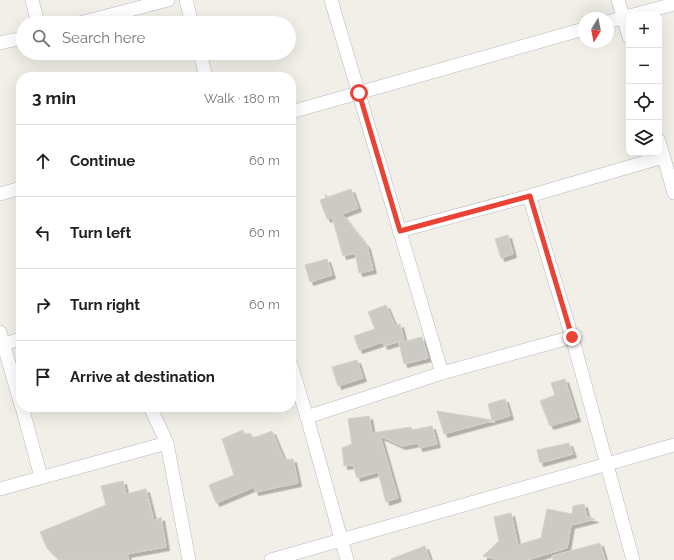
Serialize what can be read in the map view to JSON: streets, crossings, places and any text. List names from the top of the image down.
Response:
{
  "north": "bottom",
  "page": {
    "map_buttons": ["+", "−"],
    "search": "Search here",
    "heading": ["3 min", "Walk · 180 m"],
    "list": [
      ["Continue", "60 m"],
      ["Turn left", "60 m"],
      ["Turn right", "60 m"],
      "Arrive at destination"
    ]
  }
}
